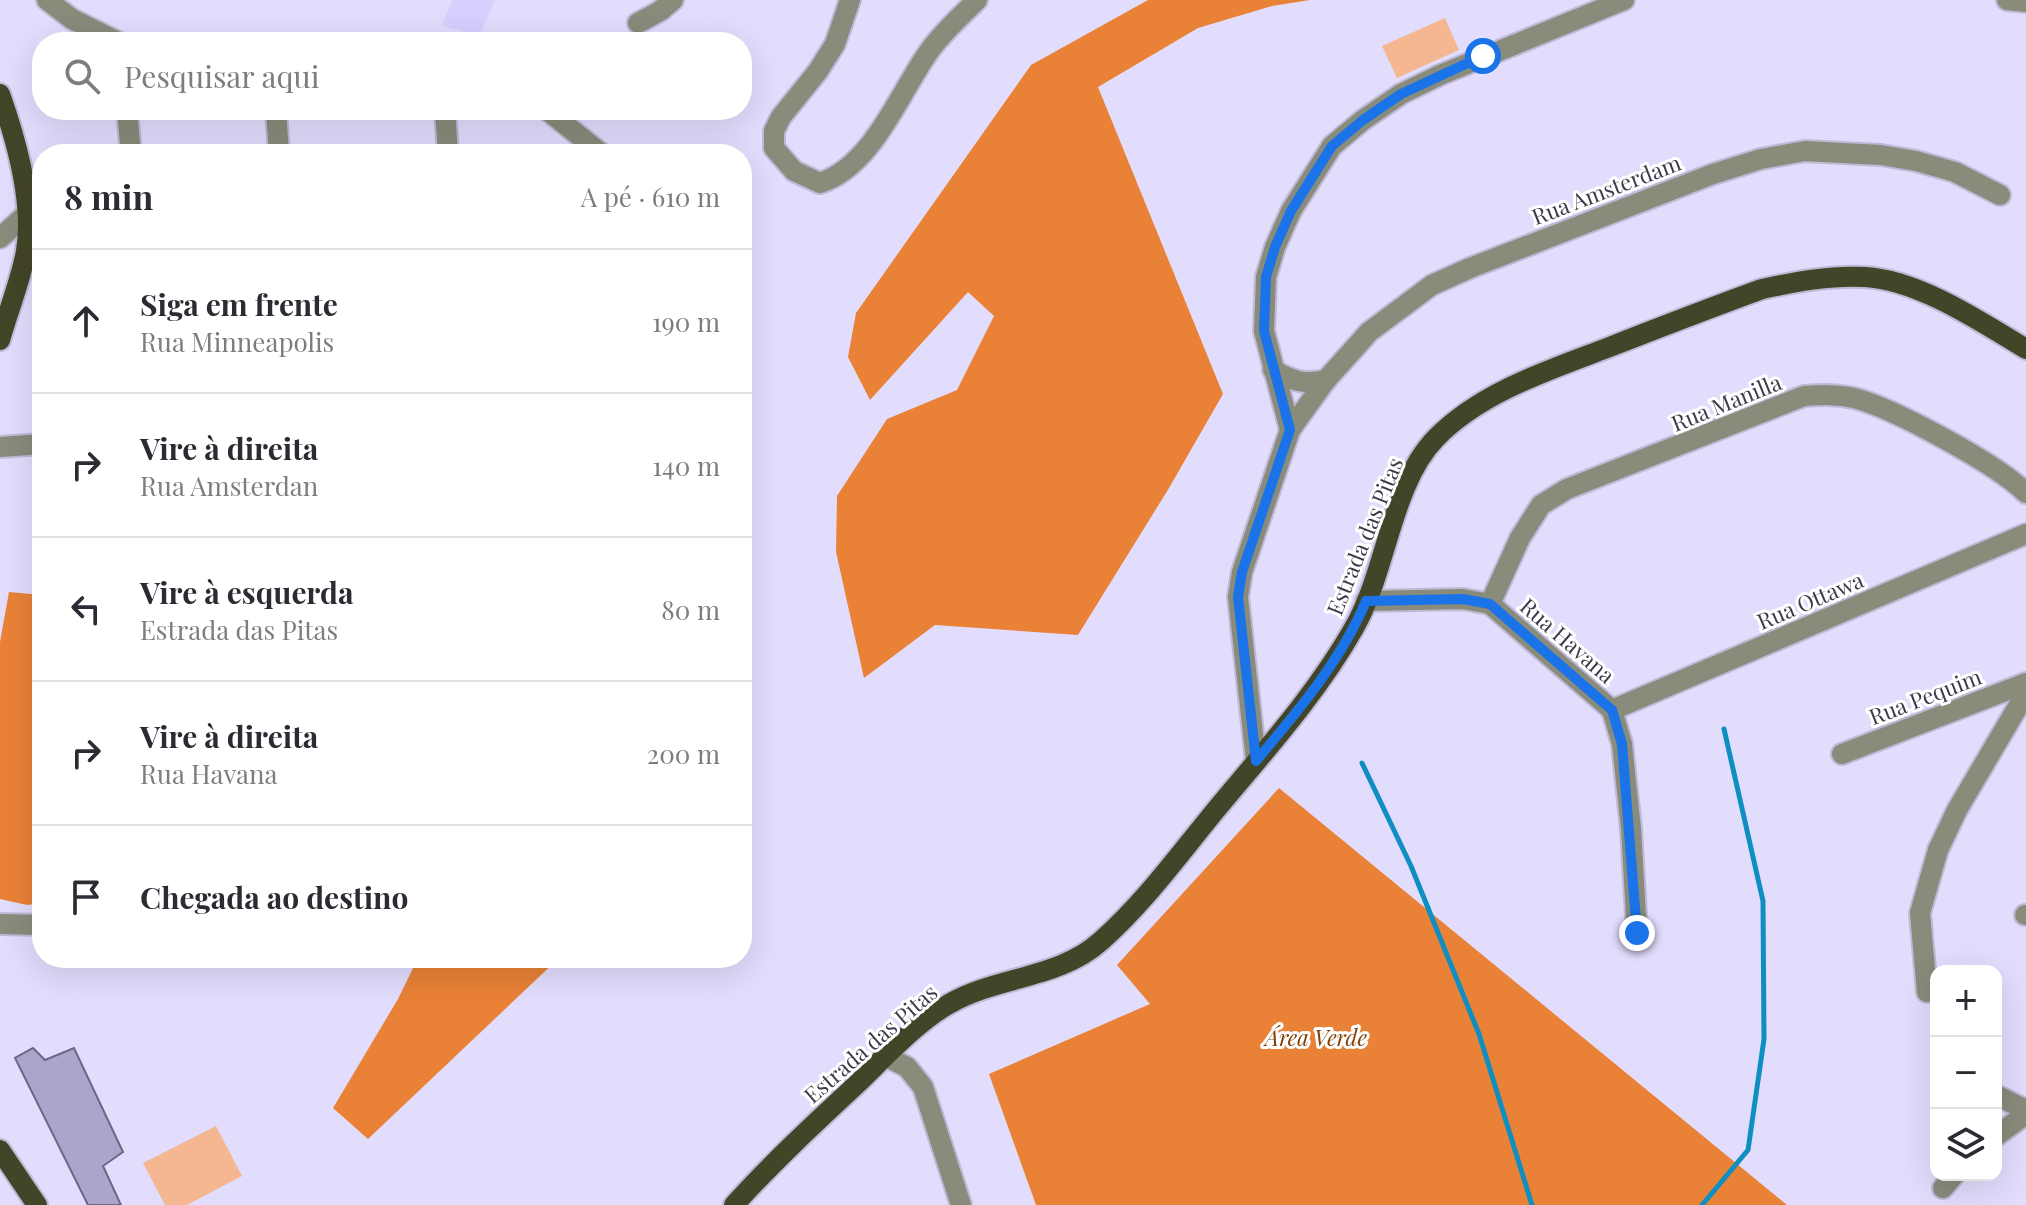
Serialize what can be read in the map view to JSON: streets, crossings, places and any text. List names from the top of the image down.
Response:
{
  "streets": {
    "main road": ["Estrada das Pitas"],
    "street": [
      "Rua Amsterdam",
      "Rua Manilla",
      "Rua Ottawa",
      "Rua Havana",
      "Rua Pequim"
    ]
  },
  "crossings": [
    ["Rua Amsterdam", "Estrada das Pitas"],
    ["Rua Manilla", "Rua Havana"],
    ["Estrada das Pitas", "Rua Havana"],
    ["Rua Ottawa", "Rua Havana"]
  ],
  "parks": ["Área Verde"],
  "page": {
    "search": "Pesquisar aqui",
    "heading": ["8 min", "A pé · 610 m"],
    "list": [
      ["Siga em frente", "Rua Minneapolis", "190 m"],
      ["Vire à direita", "Rua Amsterdan", "140 m"],
      ["Vire à esquerda", "Estrada das Pitas", "80 m"],
      ["Vire à direita", "Rua Havana", "200 m"],
      "Chegada ao destino"
    ],
    "map_buttons": ["+", "−"]
  }
}
